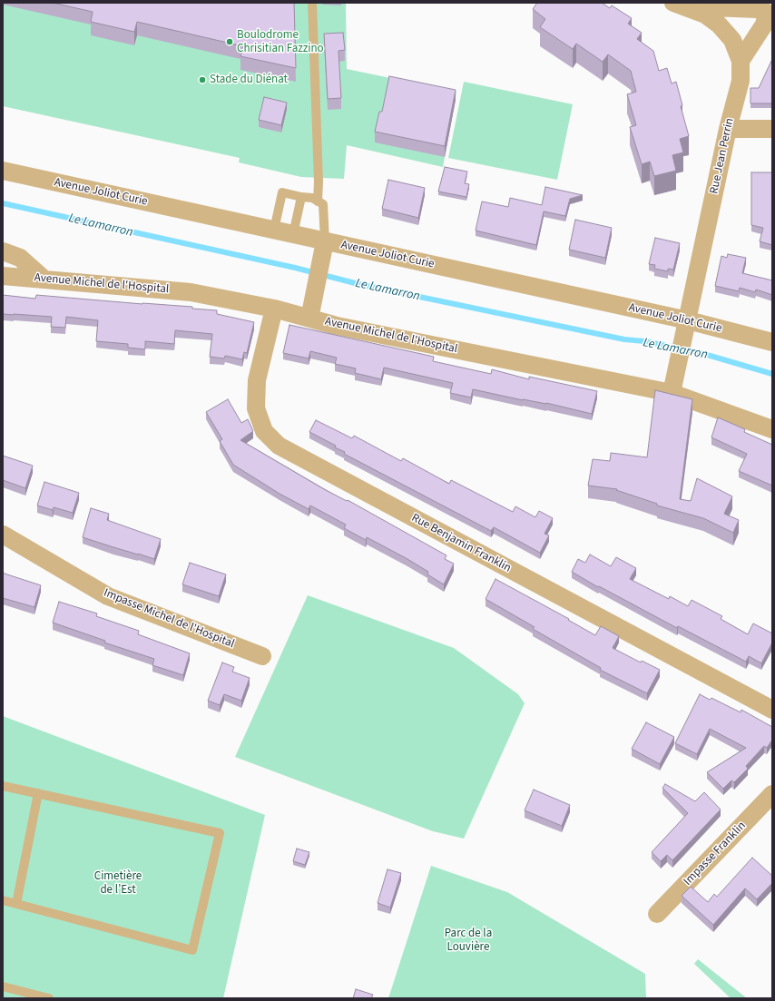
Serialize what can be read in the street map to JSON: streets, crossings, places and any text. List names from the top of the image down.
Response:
{
  "streets": {
    "street": [
      "Rue Jean Perrin",
      "Avenue Joliot Curie",
      "Avenue Michel de l'Hospital",
      "Rue Benjamin Franklin",
      "Impasse Michel de l'Hospital",
      "Impasse Franklin"
    ]
  },
  "crossings": [
    ["Rue Jean Perrin", "Avenue Joliot Curie"],
    ["Rue Jean Perrin", "Avenue Michel de l'Hospital"],
    ["Avenue Michel de l'Hospital", "Rue Benjamin Franklin"]
  ],
  "water": ["Le Lamarron"],
  "parks": ["Cimetière de l’Est", "Parc de la Louvière"],
  "places": ["Boulodrome Chrisitian Fazzino", "Stade du Diénat"]
}
